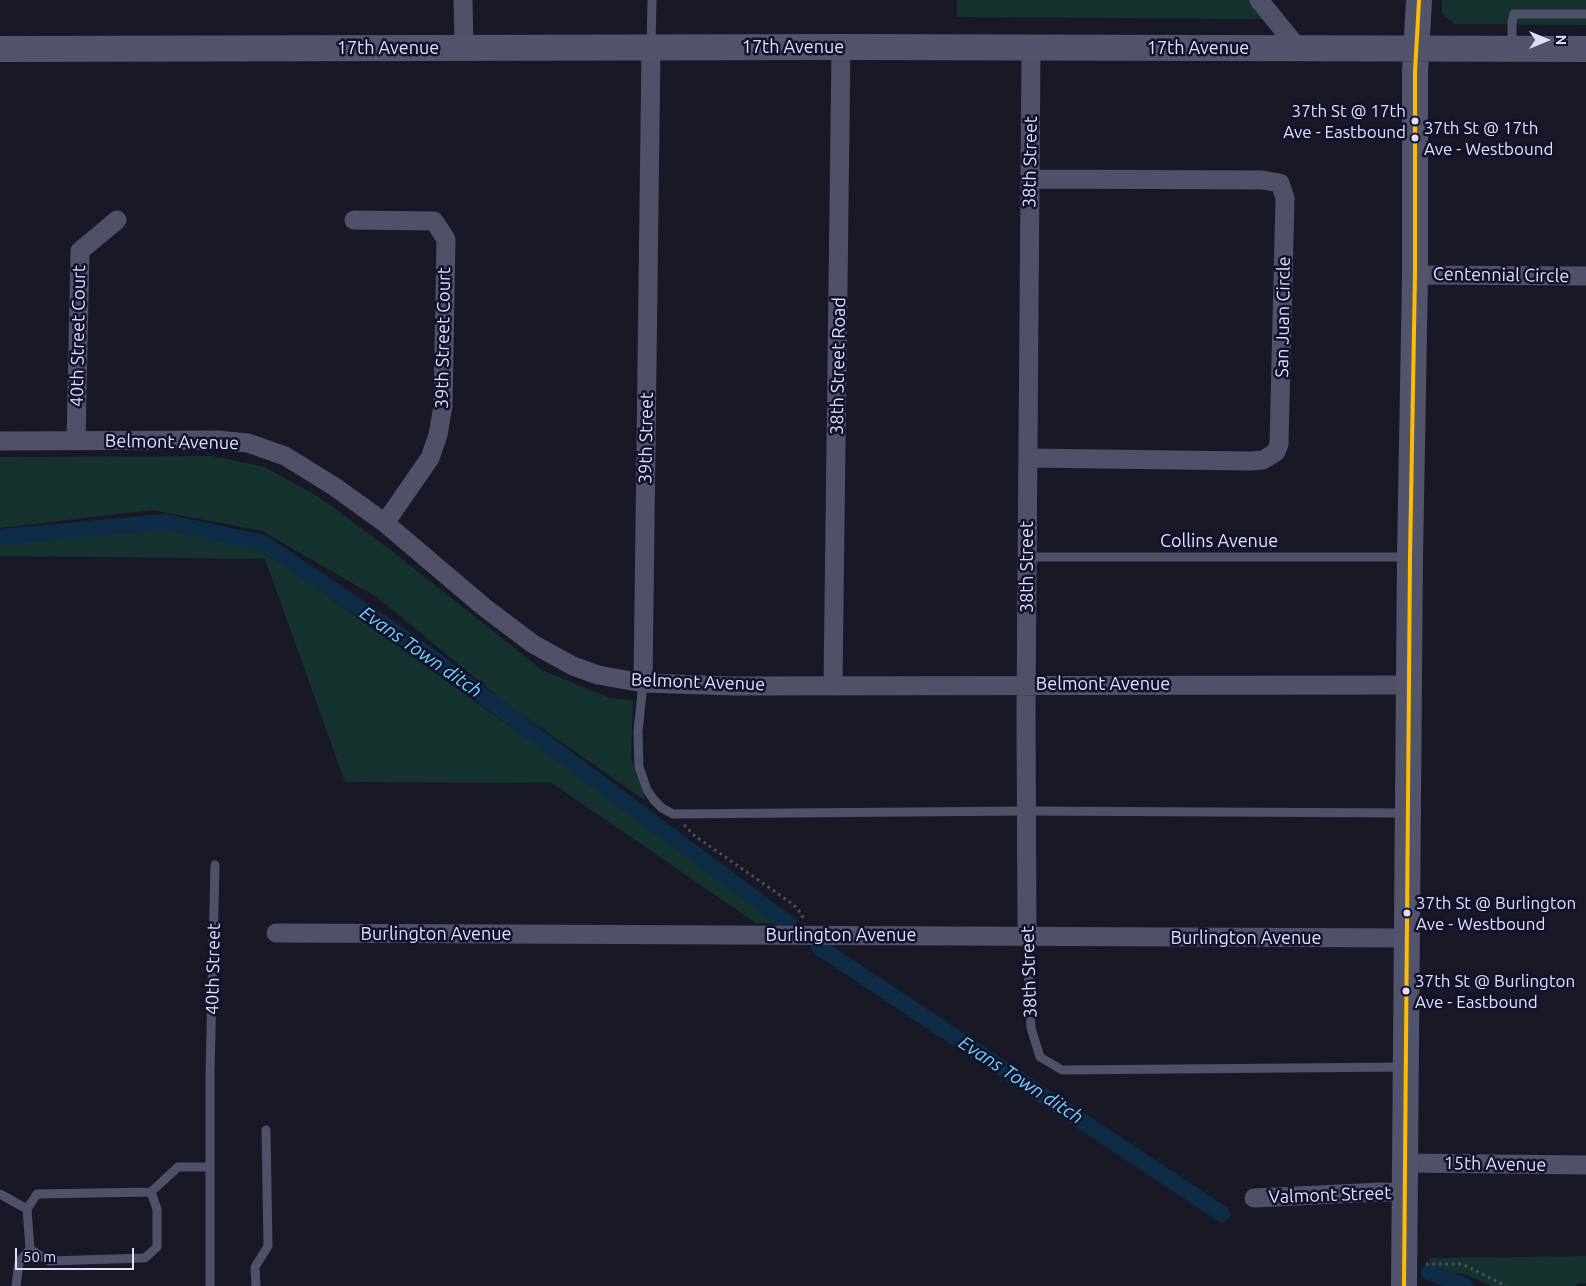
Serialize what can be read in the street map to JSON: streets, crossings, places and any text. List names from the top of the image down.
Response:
{
  "streets": {
    "main road": ["17th Avenue"],
    "street": [
      "38th Street",
      "Centennial Circle",
      "San Juan Circle",
      "40th Street Court",
      "39th Street Court",
      "38th Street Road",
      "39th Street",
      "Belmont Avenue",
      "Burlington Avenue",
      "15th Avenue",
      "Valmont Street"
    ],
    "lane": ["Collins Avenue", "40th Street"]
  },
  "crossings": [
    ["17th Avenue", "38th Street"],
    ["17th Avenue", "38th Street Road"],
    ["17th Avenue", "39th Street"],
    ["38th Street", "San Juan Circle"],
    ["38th Street", "Belmont Avenue"],
    ["38th Street", "Collins Avenue"],
    ["38th Street", "Burlington Avenue"],
    ["40th Street Court", "Belmont Avenue"],
    ["39th Street Court", "Belmont Avenue"],
    ["38th Street Road", "Belmont Avenue"],
    ["39th Street", "Belmont Avenue"]
  ],
  "water": ["Evans Town ditch"],
  "places": [
    "37th St @ 17th Ave - Eastbound",
    "37th St @ 17th Ave - Westbound",
    "37th St @ Burlington Ave - Westbound",
    "37th St @ Burlington Ave - Eastbound"
  ],
  "scale_bar": "50 m",
  "north": "right"
}
